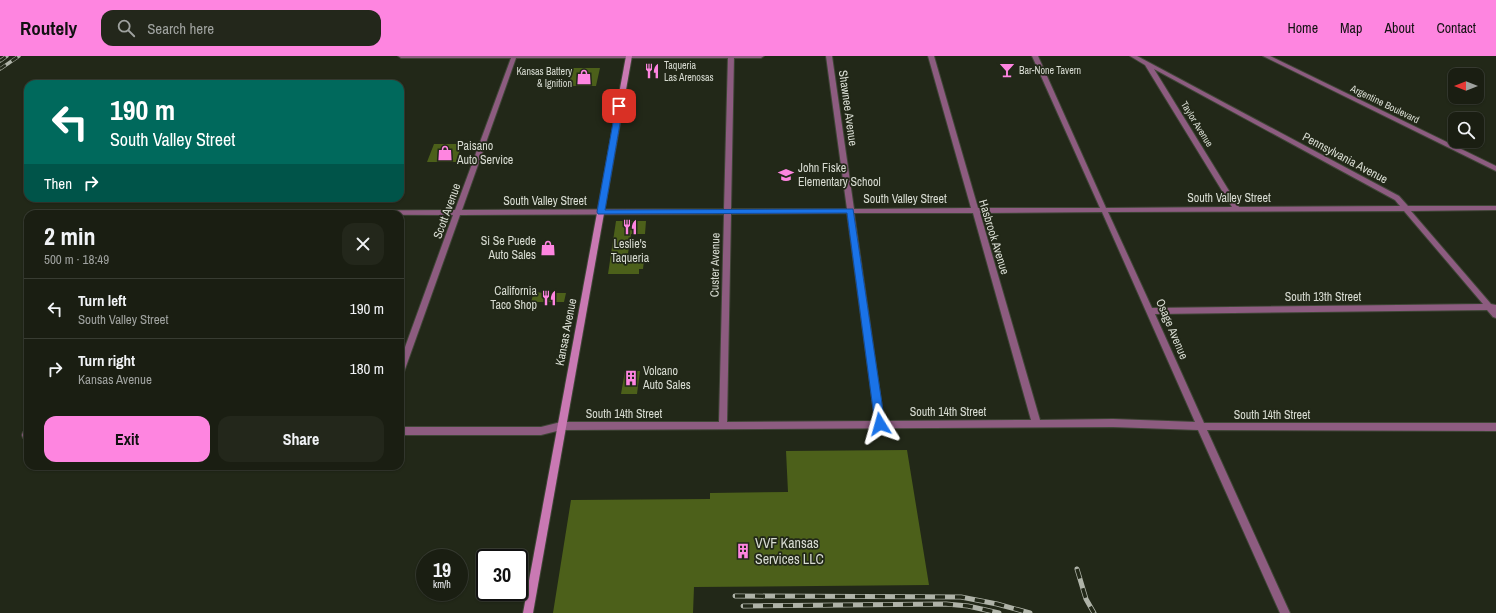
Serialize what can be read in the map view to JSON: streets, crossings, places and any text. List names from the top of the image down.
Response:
{
  "streets": {
    "main road": ["Kansas Avenue"],
    "street": [
      "Argentine Boulevard",
      "Shawnee Avenue",
      "Taylor Avenue",
      "Pennsylvania Avenue",
      "South Valley Street",
      "Scott Avenue",
      "Hasbrook Avenue",
      "Custer Avenue",
      "South 13th Street",
      "Osage Avenue",
      "South 14th Street"
    ]
  },
  "crossings": [
    ["Shawnee Avenue", "South Valley Street"],
    ["Shawnee Avenue", "South 14th Street"],
    ["Taylor Avenue", "Pennsylvania Avenue"],
    ["Taylor Avenue", "South Valley Street"],
    ["Pennsylvania Avenue", "South Valley Street"],
    ["Pennsylvania Avenue", "South 13th Street"],
    ["South Valley Street", "Scott Avenue"],
    ["South Valley Street", "Hasbrook Avenue"],
    ["South Valley Street", "Custer Avenue"],
    ["South Valley Street", "Osage Avenue"],
    ["South Valley Street", "Kansas Avenue"],
    ["Hasbrook Avenue", "South 14th Street"],
    ["Custer Avenue", "South 14th Street"],
    ["South 13th Street", "Osage Avenue"],
    ["Osage Avenue", "South 14th Street"],
    ["Kansas Avenue", "South 14th Street"]
  ],
  "places": {
    "bar": ["Bar-None Tavern"],
    "restaurant": ["Taqueria Las Arenosas", "Leslie's Taqueria", "California Taco Shop"],
    "shop": ["Kansas Battery & Ignition", "Paisano Auto Service", "Si Se Puede Auto Sales"],
    "school or university": ["John Fiske Elementary School"],
    "building": ["Volcano Auto Sales", "VVF Kansas Services LLC"]
  },
  "north": "left",
  "page": {
    "header": "Routely",
    "search": "Search here",
    "nav": [
      "Home",
      "Map",
      "About",
      "Contact"
    ],
    "turn": ["190 m", "South Valley Street"],
    "then": "Then",
    "heading": ["2 min", "500 m · 18:49"],
    "list": [
      {
        "name": "Turn left",
        "note": "South Valley Street",
        "value": "190 m"
      },
      {
        "name": "Turn right",
        "note": "Kansas Avenue",
        "value": "180 m"
      }
    ],
    "buttons": ["Exit", "Share"],
    "speed": "19 km/h",
    "limit": "30"
  }
}
